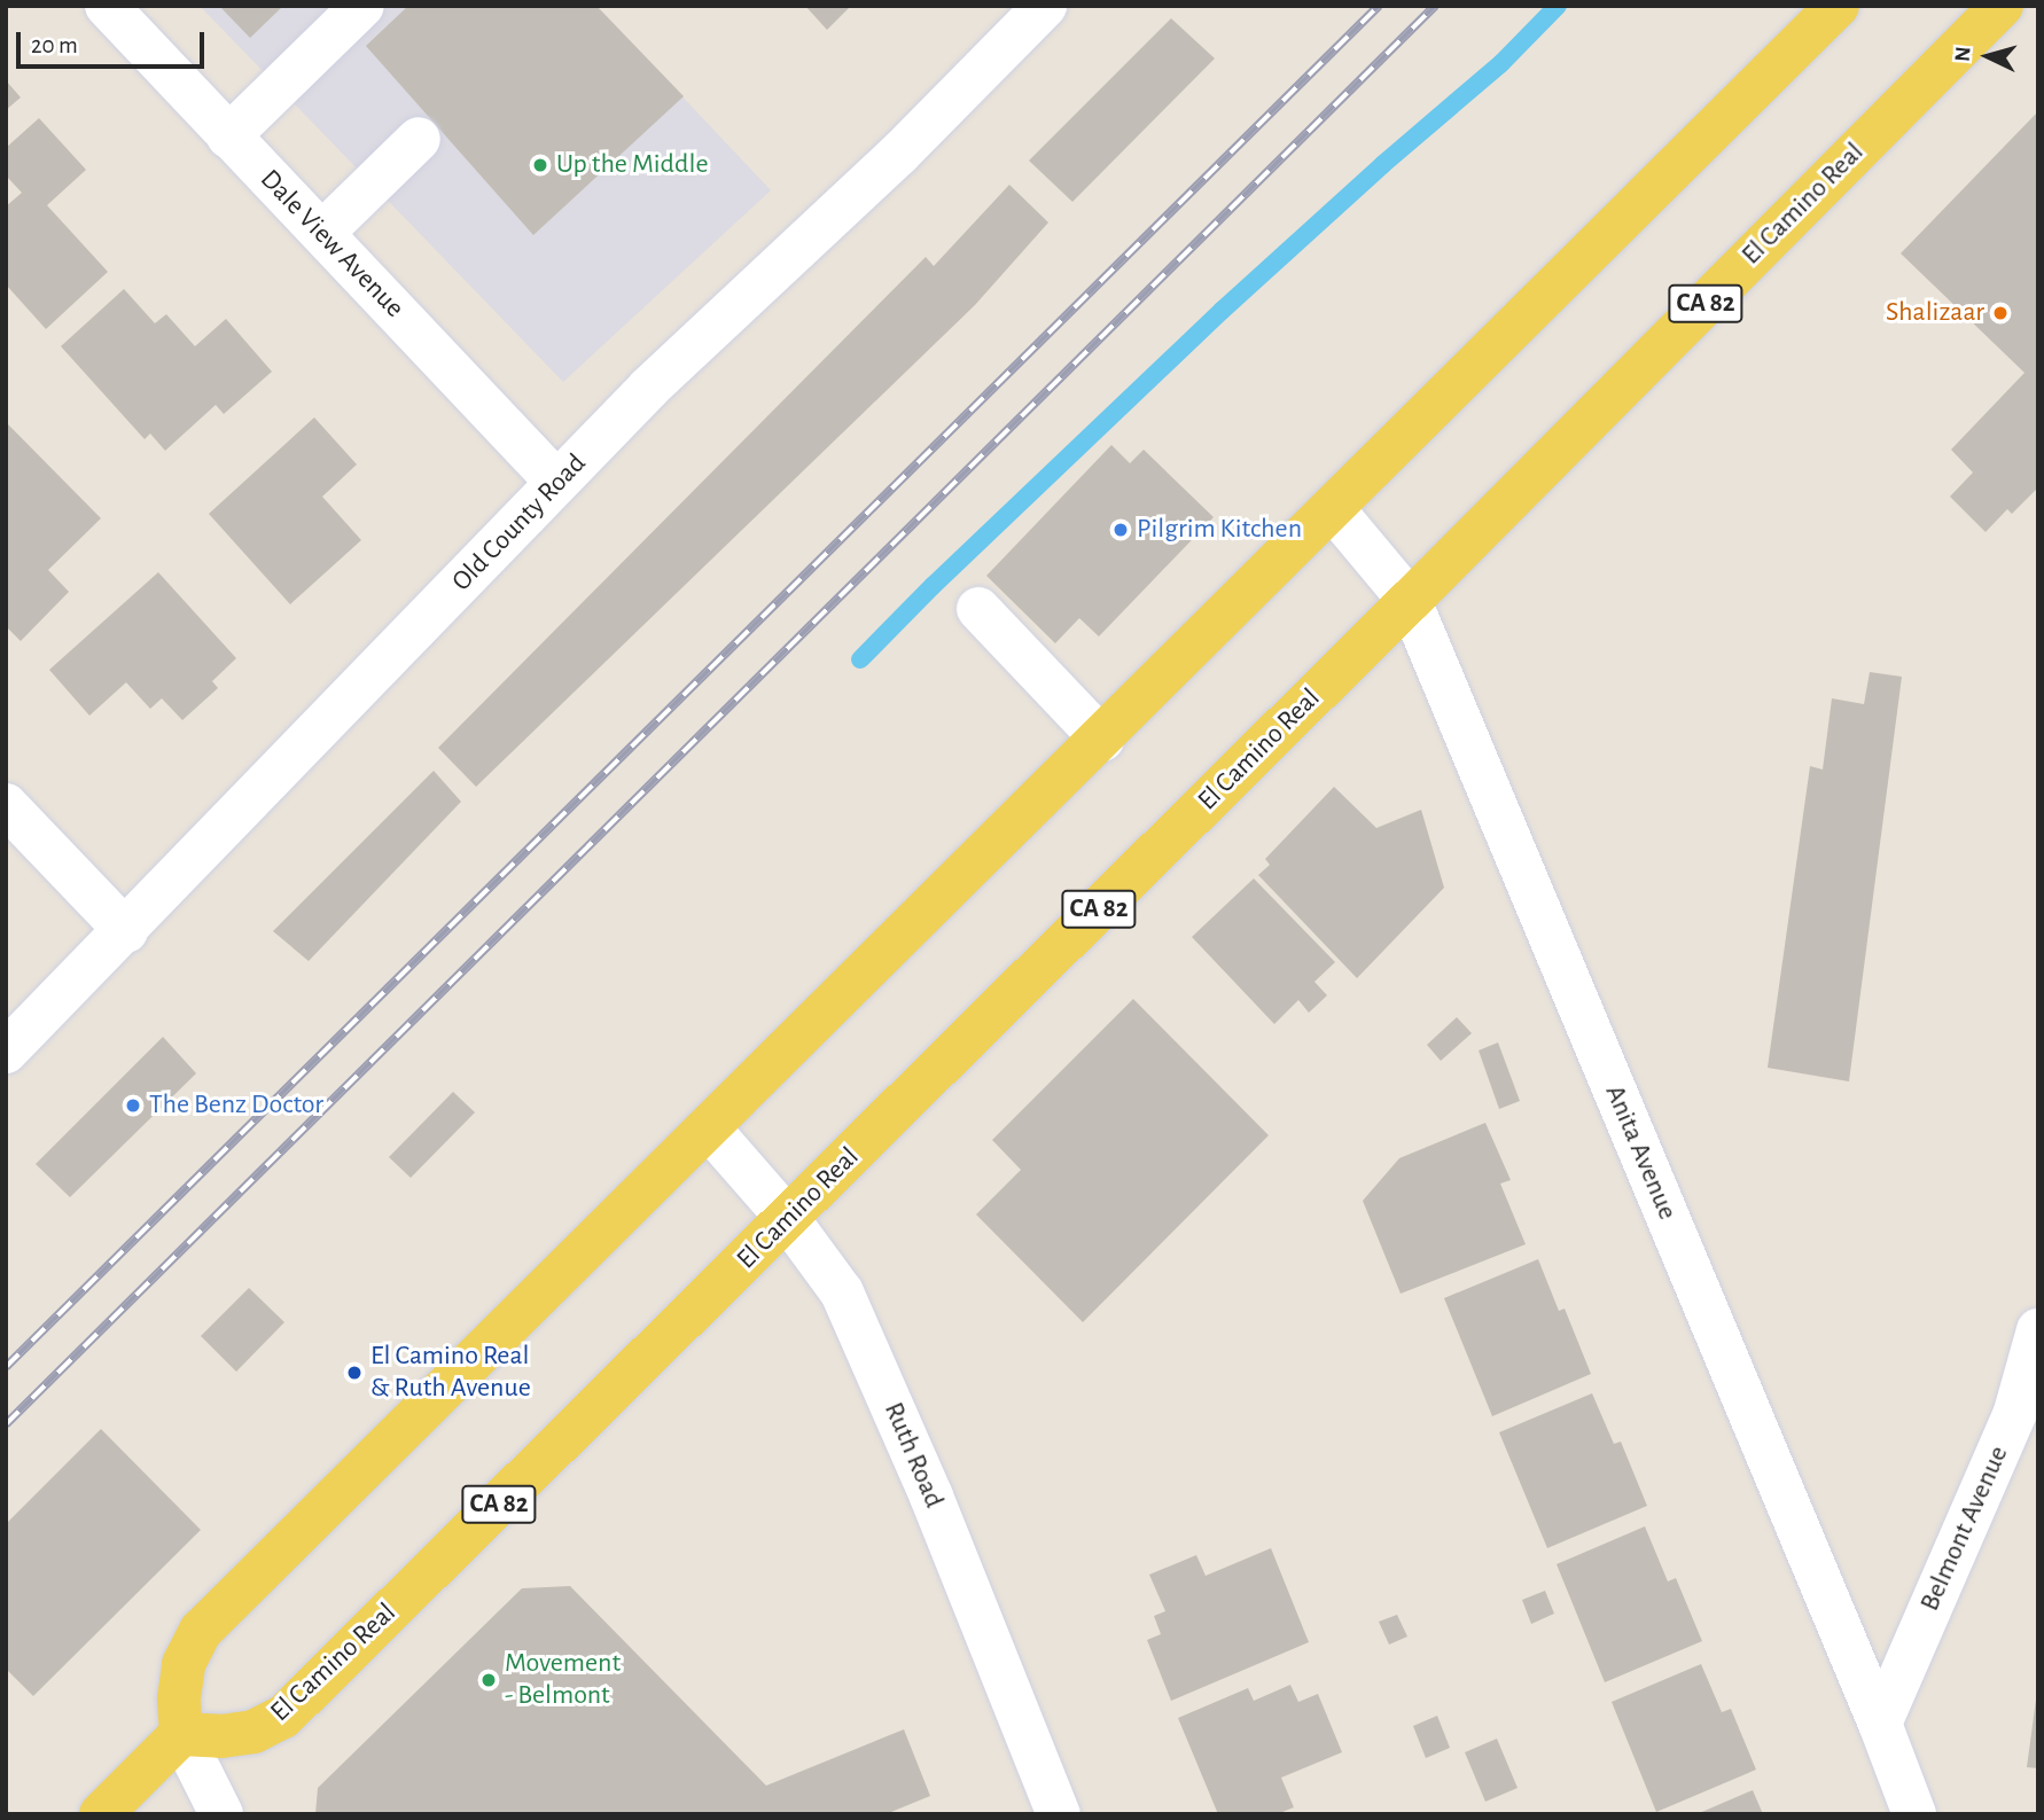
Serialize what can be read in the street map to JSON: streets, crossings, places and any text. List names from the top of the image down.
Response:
{
  "streets": {
    "main road": ["El Camino Real", "CA 82"],
    "street": [
      "Dale View Avenue",
      "Old County Road",
      "Anita Avenue",
      "Ruth Road",
      "Belmont Avenue"
    ]
  },
  "crossings": [
    ["El Camino Real", "Anita Avenue"],
    ["El Camino Real", "Ruth Road"],
    ["Dale View Avenue", "Old County Road"],
    ["Anita Avenue", "Belmont Avenue"]
  ],
  "places": [
    "Up the Middle",
    "Shalizaar",
    "Pilgrim Kitchen",
    "The Benz Doctor",
    "El Camino Real & Ruth Avenue",
    "Movement - Belmont"
  ],
  "scale_bar": "20 m",
  "north": "left"
}
